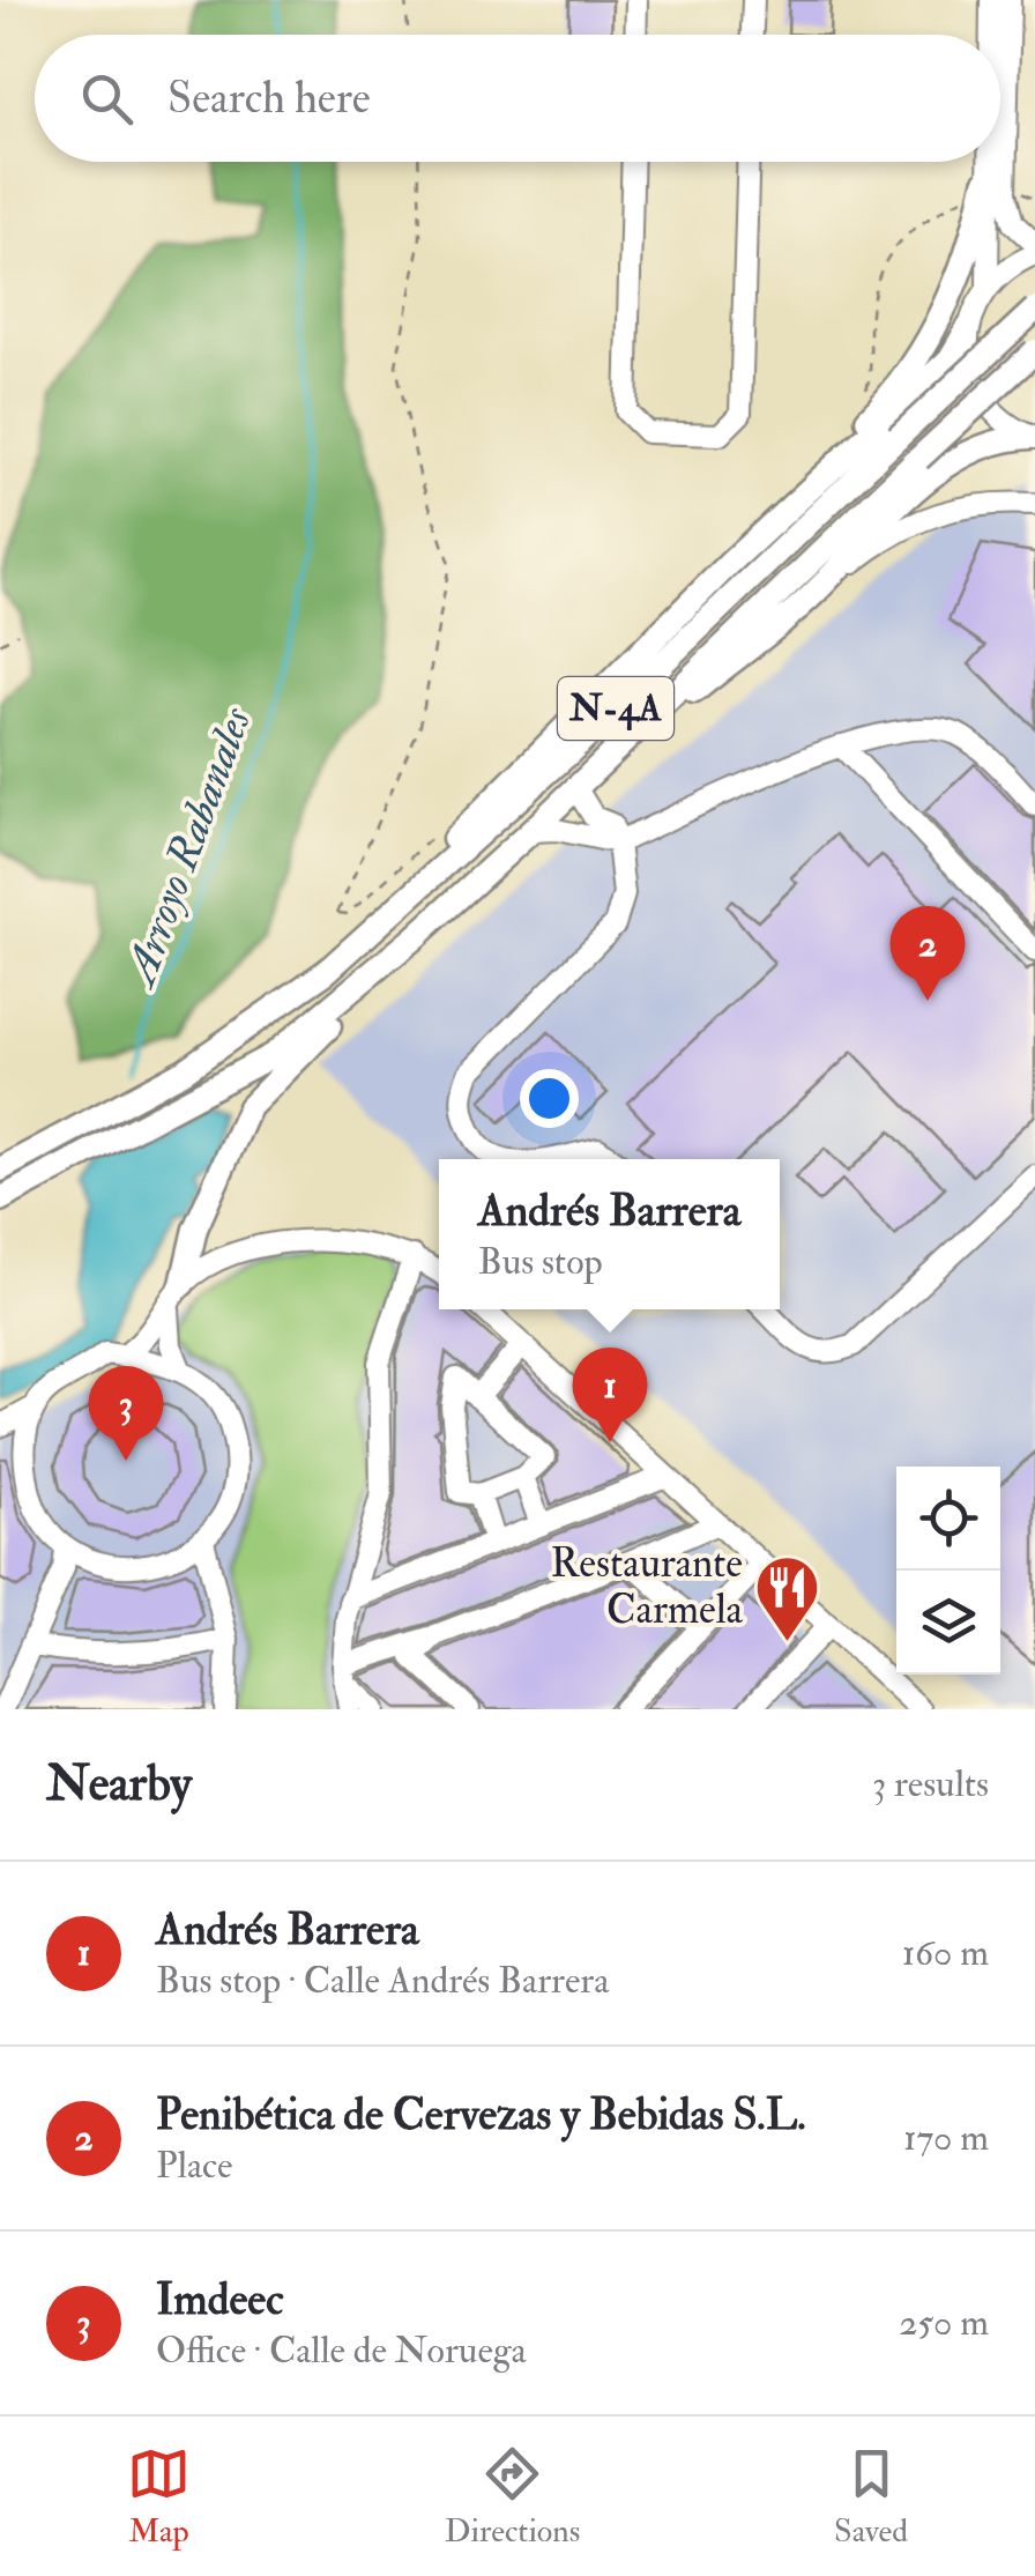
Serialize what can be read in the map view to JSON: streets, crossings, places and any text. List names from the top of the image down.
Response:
{
  "streets": {
    "main road": ["N-4A"]
  },
  "water": ["Arroyo Rabanales"],
  "places": {
    "restaurant": ["Restaurante Carmela"]
  },
  "page": {
    "search": "Search here",
    "pins": ["2", "1", "3"],
    "popup": ["Andrés Barrera", "Bus stop"],
    "heading": ["Nearby", "3 results"],
    "list": [
      {
        "mark": "1",
        "name": "Andrés Barrera",
        "note": "Bus stop · Calle Andrés Barrera",
        "value": "160 m"
      },
      {
        "mark": "2",
        "name": "Penibética de Cervezas y Bebidas S.L.",
        "note": "Place",
        "value": "170 m"
      },
      {
        "mark": "3",
        "name": "Imdeec",
        "note": "Office · Calle de Noruega",
        "value": "250 m"
      }
    ],
    "nav": ["Map", "Directions", "Saved"]
  }
}
